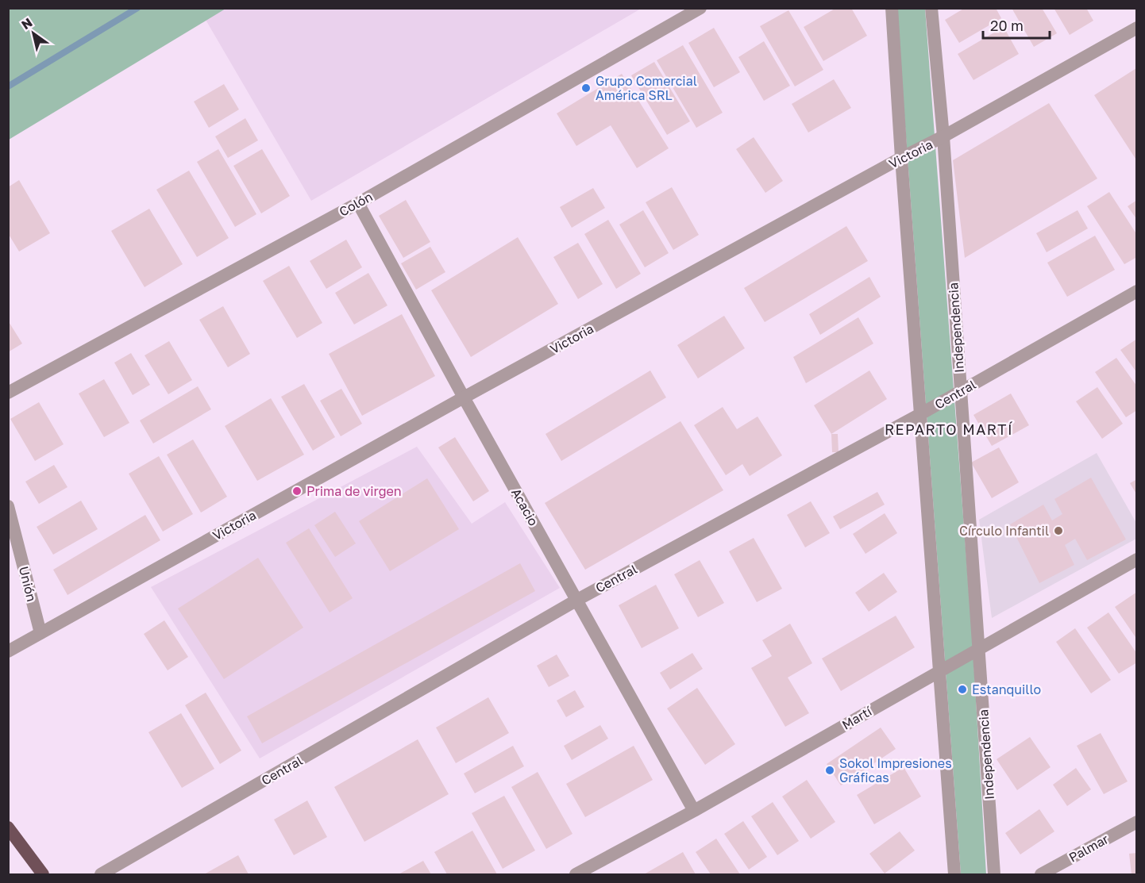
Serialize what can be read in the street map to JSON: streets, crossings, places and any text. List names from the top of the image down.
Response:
{
  "streets": {
    "street": [
      "Victoria",
      "Colón",
      "Independencia",
      "Central",
      "Acacio",
      "Unión",
      "Martí",
      "Palmar"
    ]
  },
  "crossings": [
    ["Victoria", "Independencia"],
    ["Victoria", "Acacio"],
    ["Victoria", "Unión"],
    ["Colón", "Acacio"],
    ["Independencia", "Central"],
    ["Independencia", "Martí"],
    ["Central", "Acacio"],
    ["Acacio", "Martí"]
  ],
  "districts": ["REPARTO MARTÍ"],
  "places": [
    "Grupo Comercial América SRL",
    "Prima de virgen",
    "Círculo Infantil",
    "Estanquillo",
    "Sokol Impresiones Gráficas"
  ],
  "scale_bar": "20 m",
  "north": "top left"
}
